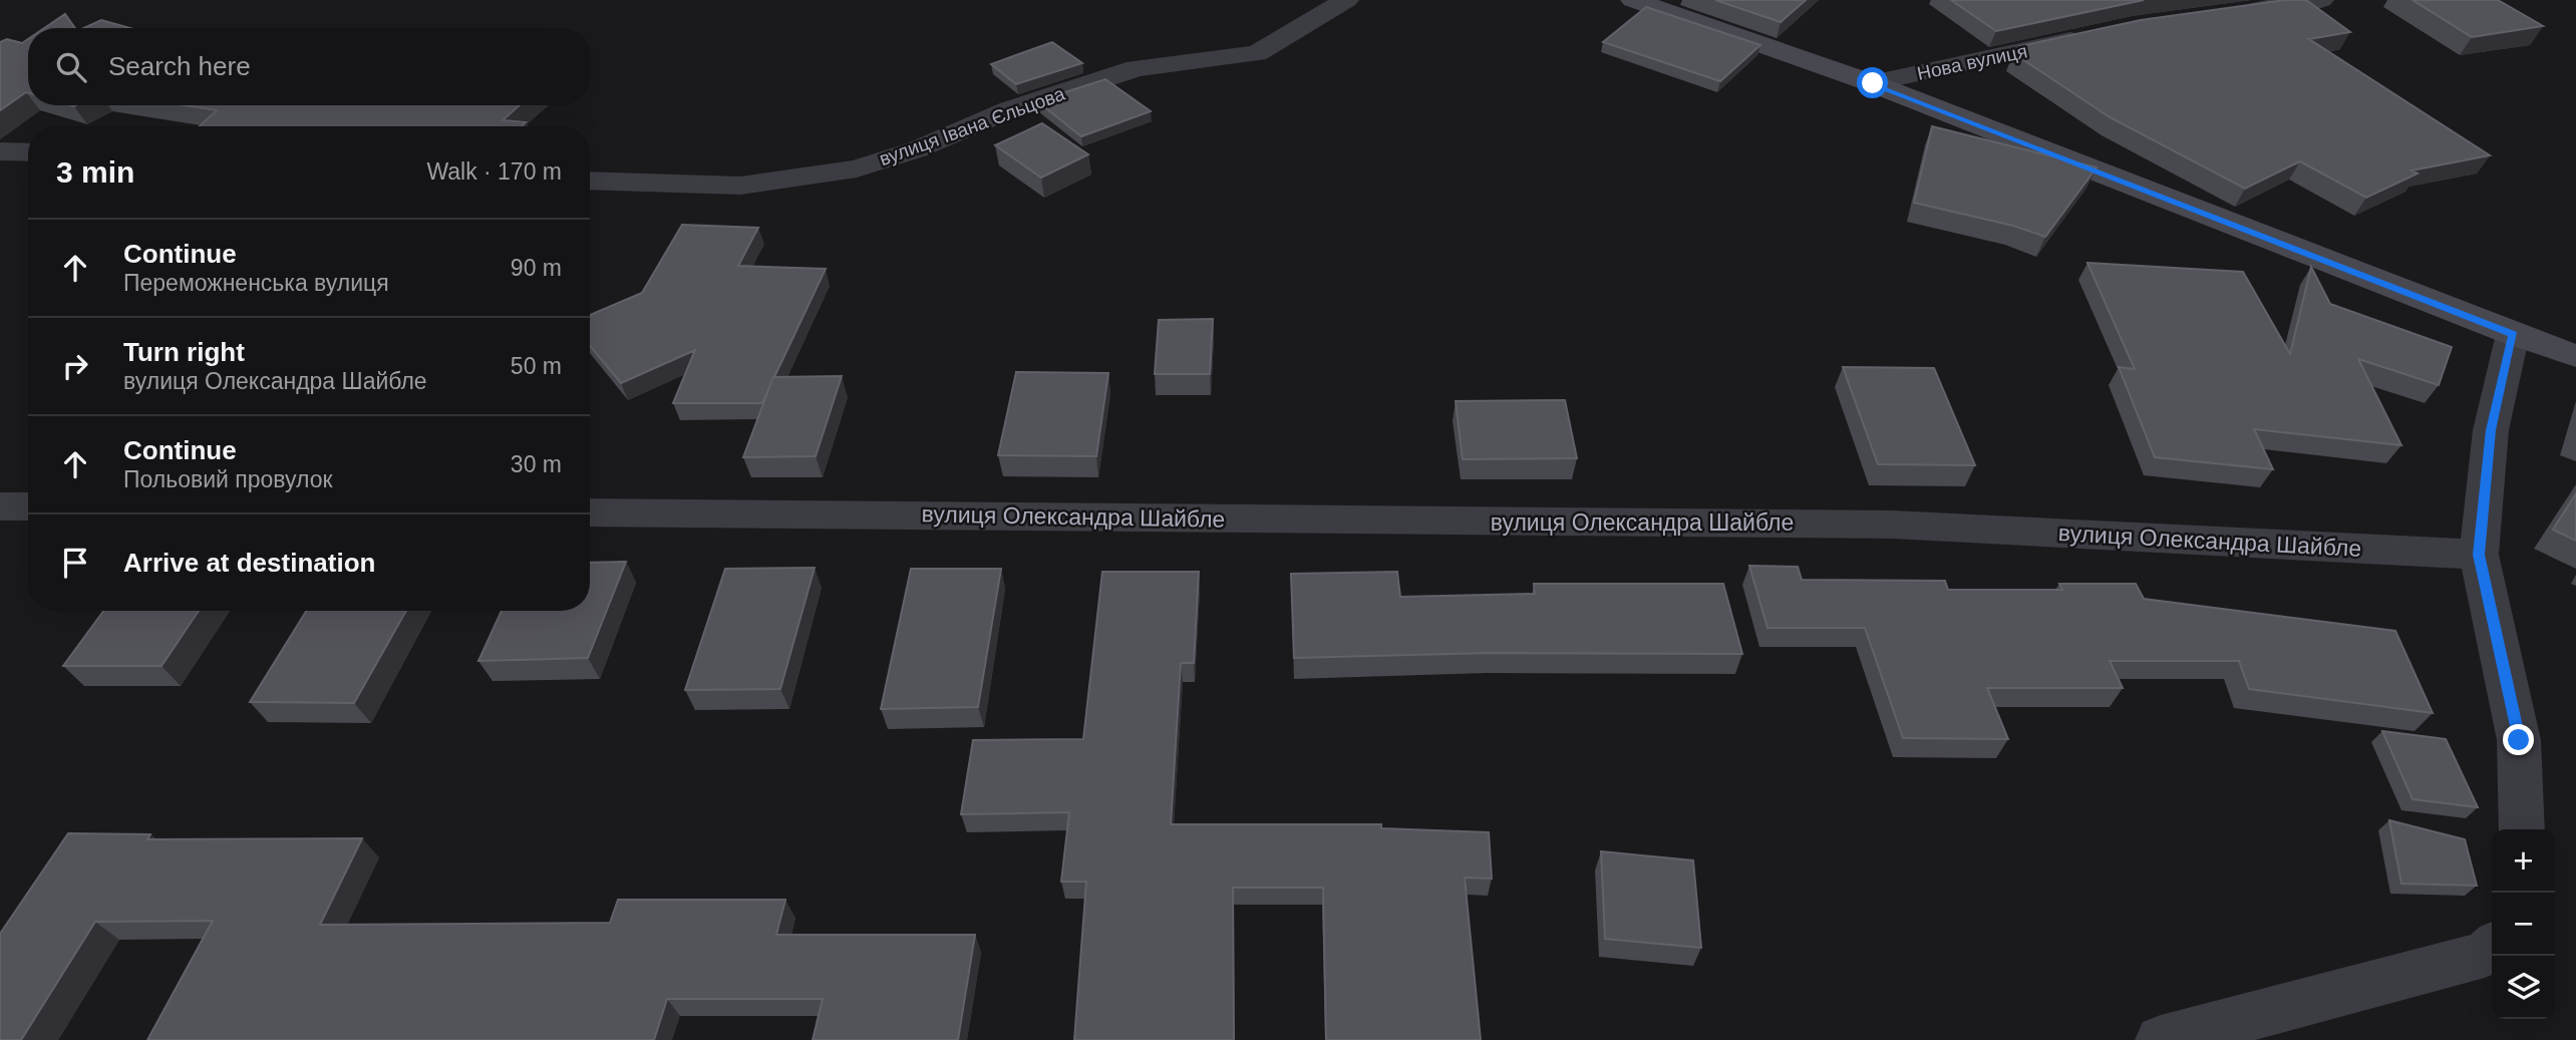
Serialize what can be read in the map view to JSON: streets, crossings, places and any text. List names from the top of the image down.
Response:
{
  "streets": {
    "street": ["Нова вулиця", "вулиця Івана Єльцова", "вулиця Олександра Шайбле"]
  },
  "page": {
    "search": "Search here",
    "heading": ["3 min", "Walk · 170 m"],
    "list": [
      ["Continue", "Переможненська вулиця", "90 m"],
      ["Turn right", "вулиця Олександра Шайбле", "50 m"],
      ["Continue", "Польовий провулок", "30 m"],
      "Arrive at destination"
    ],
    "map_buttons": ["+", "−"]
  }
}
